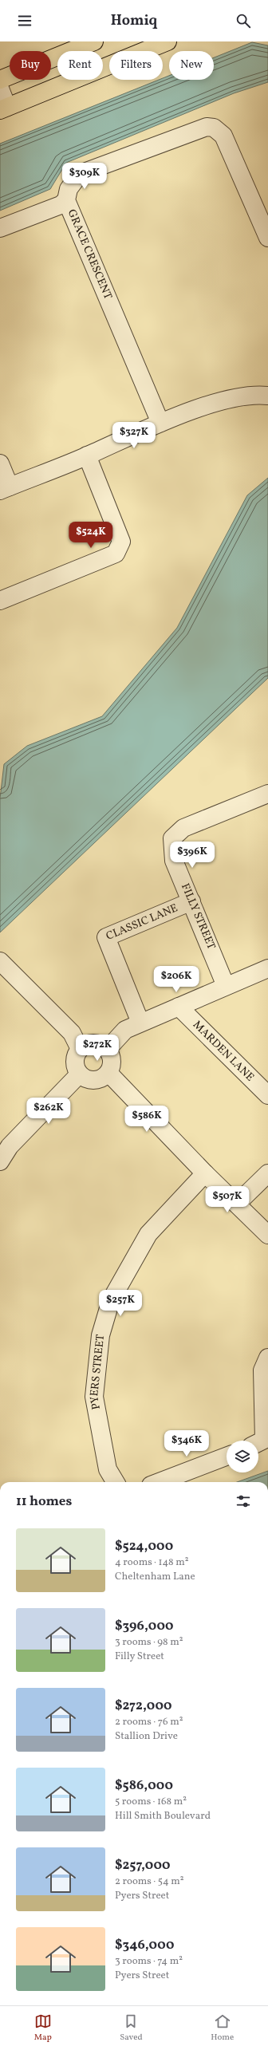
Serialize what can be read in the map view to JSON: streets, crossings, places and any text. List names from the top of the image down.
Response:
{
  "streets": {
    "street": [
      "GRACE CRESCENT",
      "FILLY STREET",
      "CLASSIC LANE",
      "MARDEN LANE",
      "PYERS STREET"
    ]
  },
  "crossings": [
    ["FILLY STREET", "CLASSIC LANE"]
  ],
  "page": {
    "header": "Homiq",
    "chip": [
      "Buy",
      "Rent",
      "Filters",
      "New"
    ],
    "price": [
      "$309K",
      "$327K",
      "$524K",
      "$396K",
      "$206K",
      "$272K",
      "$262K",
      "$586K",
      "$507K",
      "$257K",
      "$346K"
    ],
    "heading": "11 homes",
    "list": [
      {
        "name": "$524,000",
        "note": "4 rooms · 148 m² · Cheltenham Lane"
      },
      {
        "name": "$396,000",
        "note": "3 rooms · 98 m² · Filly Street"
      },
      {
        "name": "$272,000",
        "note": "2 rooms · 76 m² · Stallion Drive"
      },
      {
        "name": "$586,000",
        "note": "5 rooms · 168 m² · Hill Smith Boulevard"
      },
      {
        "name": "$257,000",
        "note": "2 rooms · 54 m² · Pyers Street"
      },
      {
        "name": "$346,000",
        "note": "3 rooms · 74 m² · Pyers Street"
      }
    ],
    "tabs": ["Map", "Saved", "Home"]
  }
}
